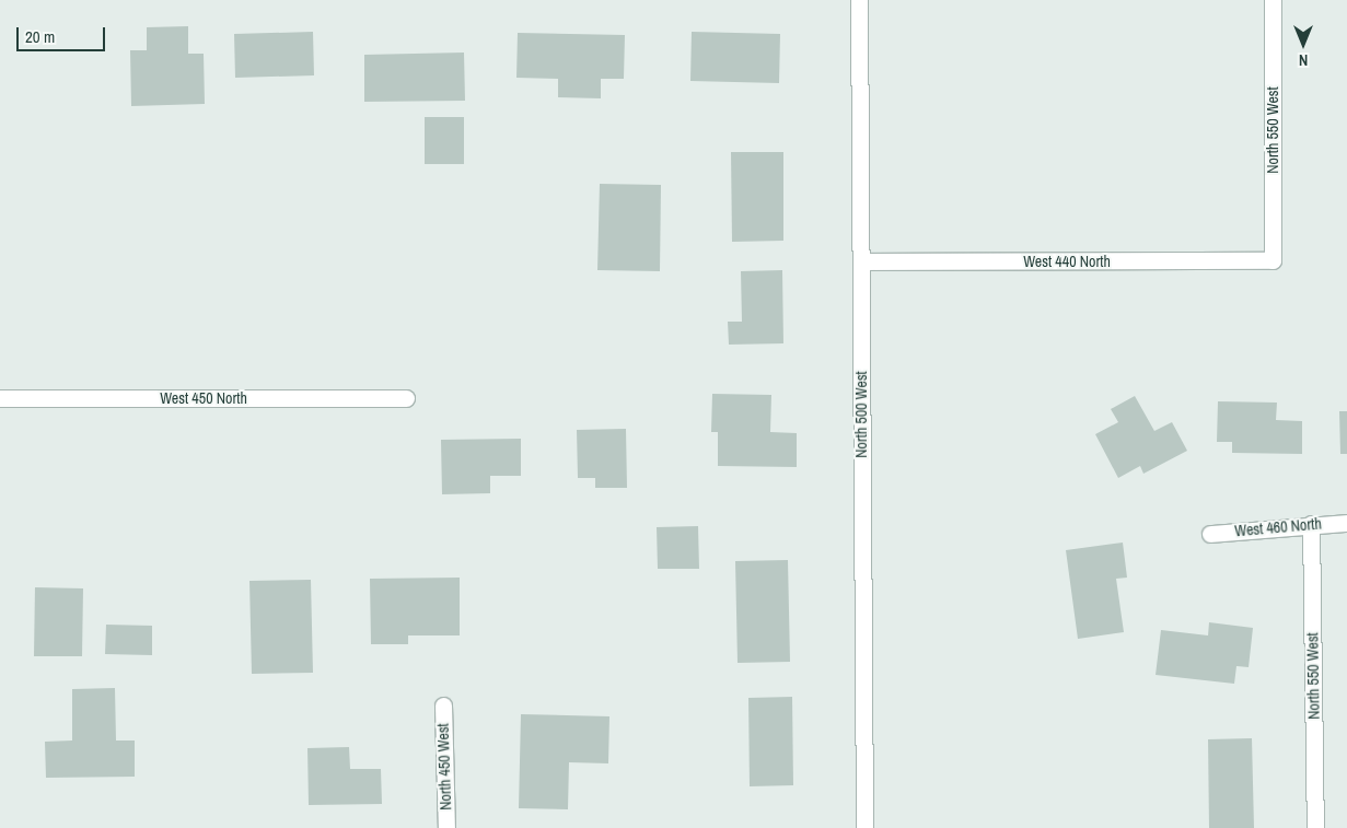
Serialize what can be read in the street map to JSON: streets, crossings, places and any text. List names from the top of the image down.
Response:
{
  "streets": {
    "street": [
      "North 550 West",
      "West 440 North",
      "West 450 North",
      "North 500 West",
      "West 460 North",
      "North 450 West"
    ]
  },
  "crossings": [
    ["North 550 West", "West 440 North"],
    ["North 550 West", "West 460 North"],
    ["West 440 North", "North 500 West"]
  ],
  "scale_bar": "20 m",
  "north": "bottom"
}
